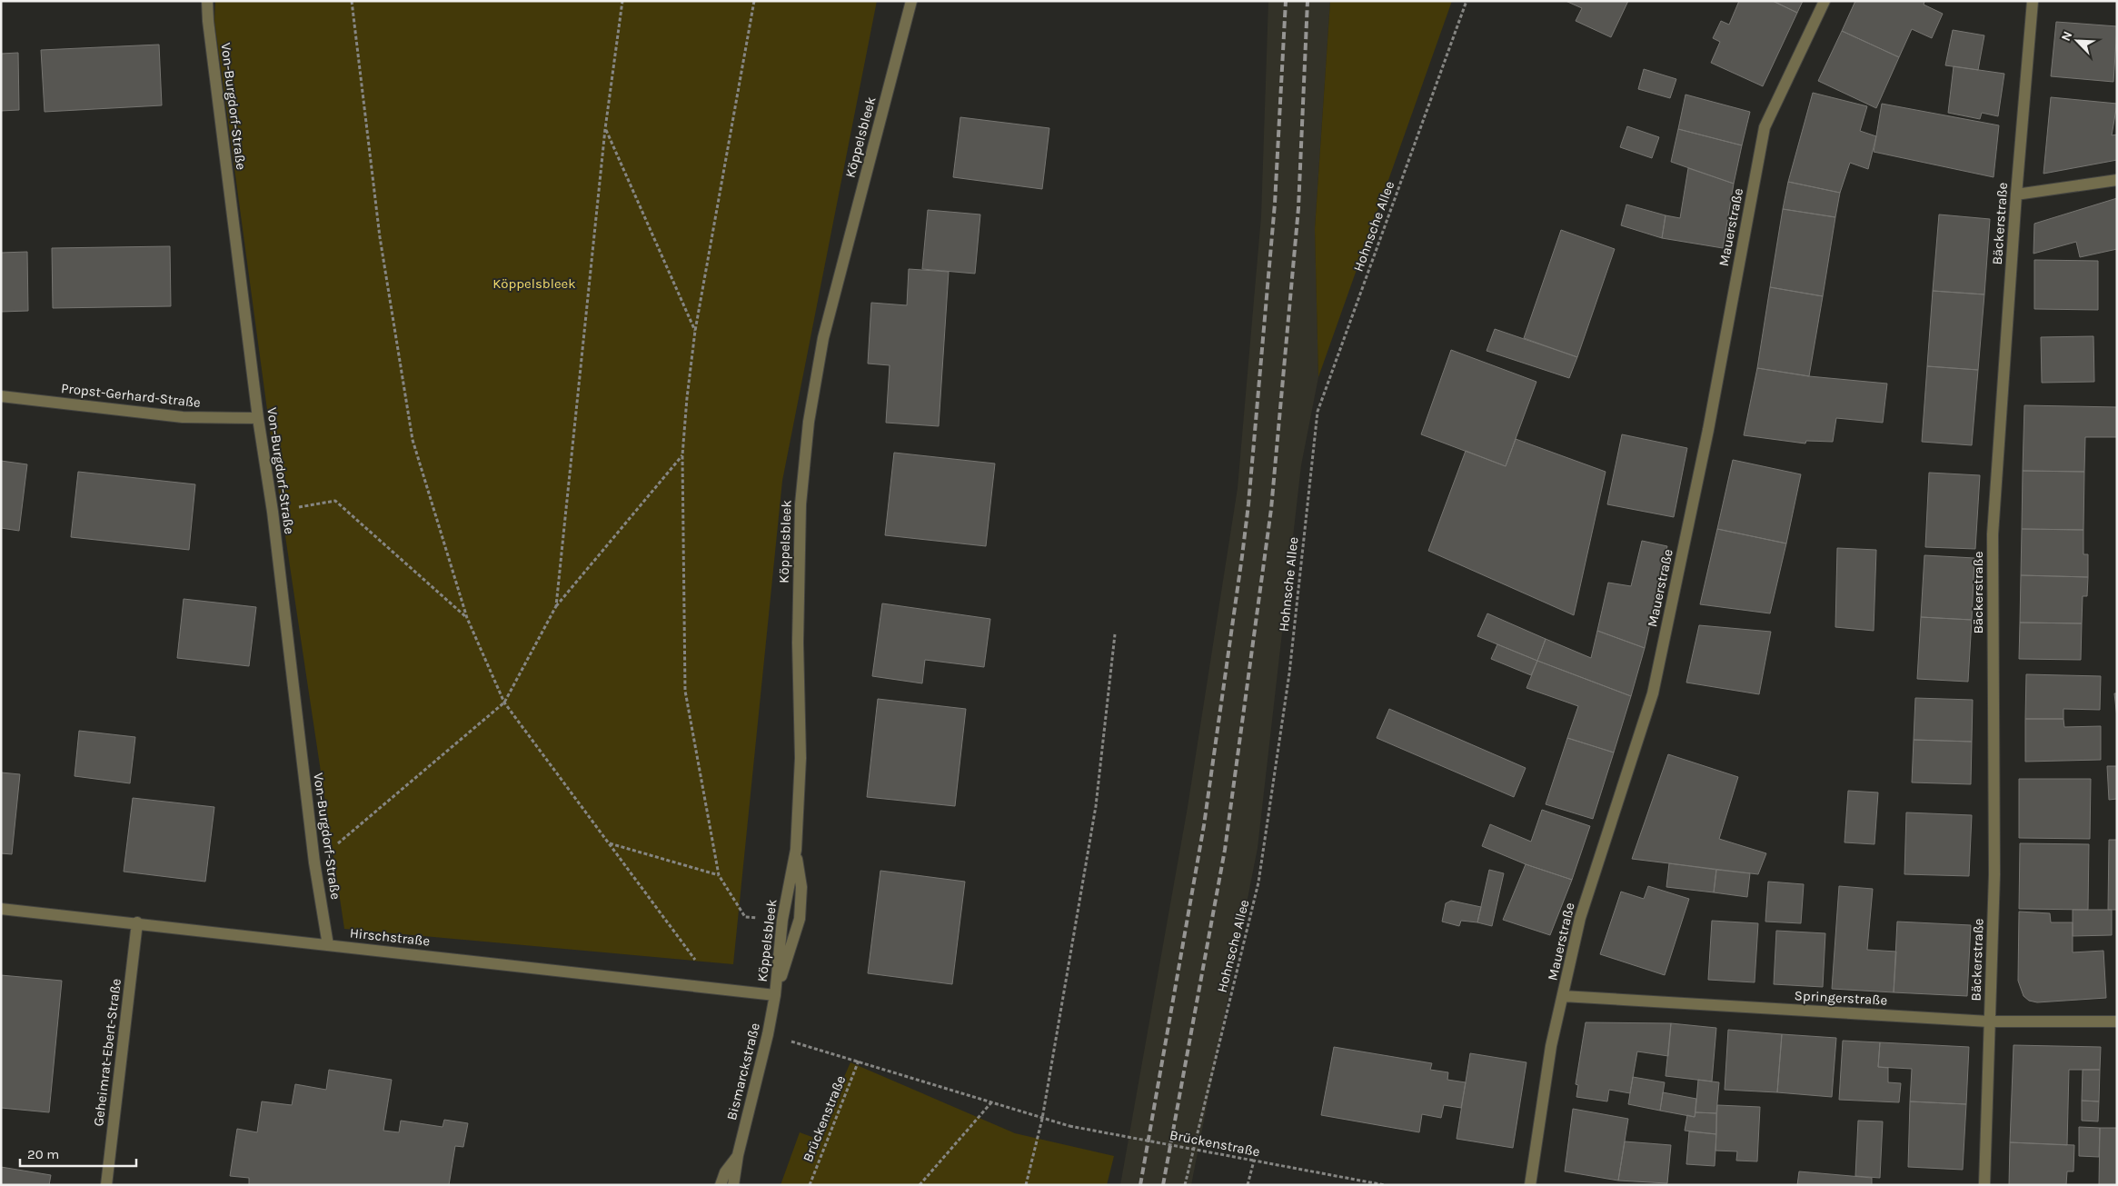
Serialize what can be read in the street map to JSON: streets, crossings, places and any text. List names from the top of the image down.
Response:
{
  "streets": {
    "street": [
      "Von-Burgdorf-Straße",
      "Köppelsbleek",
      "Bäckerstraße",
      "Mauerstraße",
      "Propst-Gerhard-Straße",
      "Hirschstraße",
      "Springerstraße",
      "Geheimrat-Ebert-Straße",
      "Bismarckstraße"
    ],
    "path": ["Hohnsche Allee", "Brückenstraße"]
  },
  "crossings": [
    ["Von-Burgdorf-Straße", "Propst-Gerhard-Straße"],
    ["Von-Burgdorf-Straße", "Hirschstraße"],
    ["Köppelsbleek", "Hirschstraße"],
    ["Köppelsbleek", "Bismarckstraße"],
    ["Bäckerstraße", "Springerstraße"],
    ["Mauerstraße", "Springerstraße"],
    ["Hirschstraße", "Geheimrat-Ebert-Straße"],
    ["Hirschstraße", "Bismarckstraße"],
    ["Bismarckstraße", "Brückenstraße"]
  ],
  "parks": ["Köppelsbleek"],
  "scale_bar": "20 m",
  "north": "top left"
}
